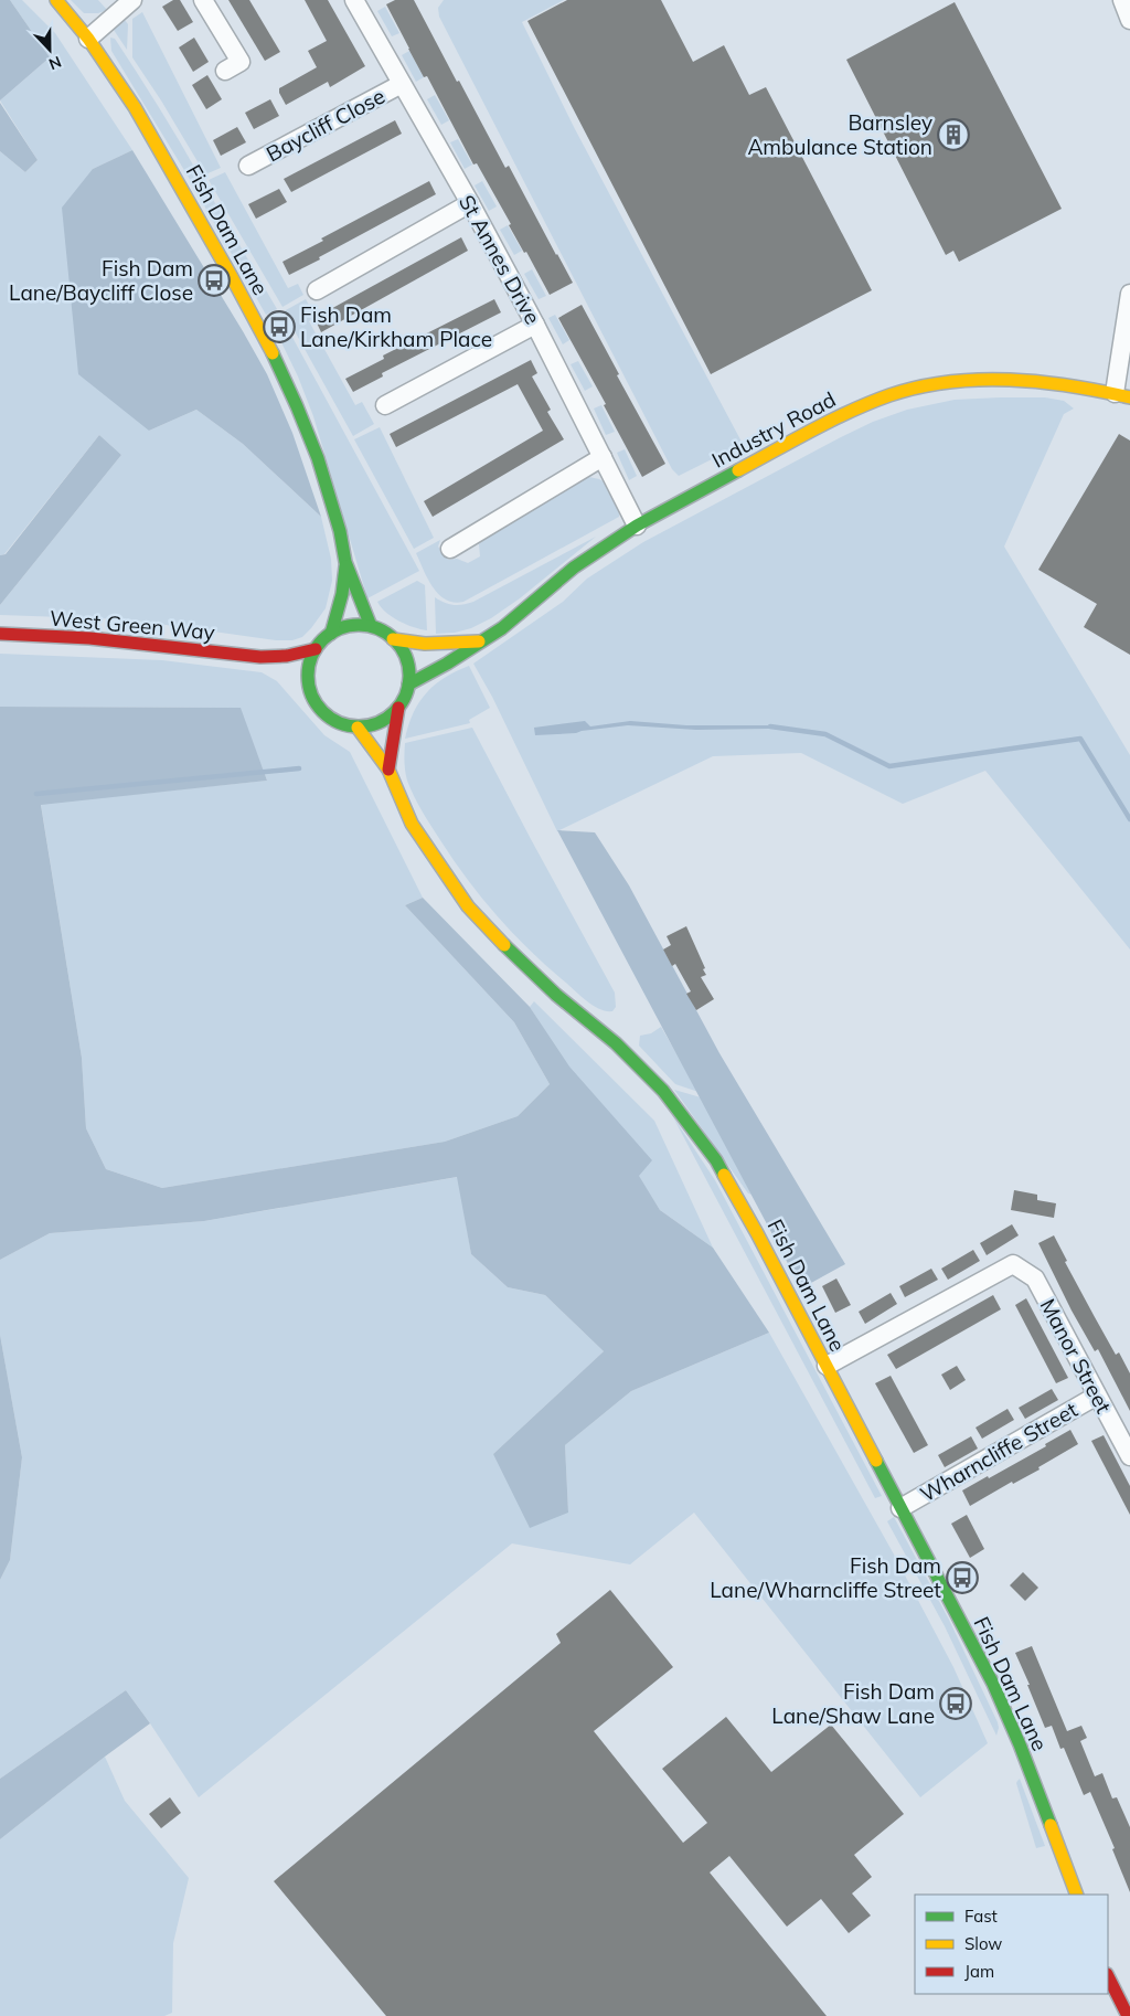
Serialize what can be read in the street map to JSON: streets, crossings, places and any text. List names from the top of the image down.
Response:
{
  "streets": {
    "street": [
      "Baycliff Close",
      "Fish Dam Lane",
      "St Annes Drive",
      "Industry Road",
      "West Green Way",
      "Manor Street",
      "Wharncliffe Street"
    ]
  },
  "crossings": [
    ["Baycliff Close", "St Annes Drive"],
    ["Fish Dam Lane", "Industry Road"],
    ["Fish Dam Lane", "West Green Way"],
    ["Fish Dam Lane", "Manor Street"],
    ["Fish Dam Lane", "Wharncliffe Street"],
    ["St Annes Drive", "Industry Road"],
    ["Industry Road", "West Green Way"],
    ["Manor Street", "Wharncliffe Street"]
  ],
  "places": {
    "building": ["Barnsley Ambulance Station"],
    "bus stop": [
      "Fish Dam Lane/Baycliff Close",
      "Fish Dam Lane/Kirkham Place",
      "Fish Dam Lane/Wharncliffe Street",
      "Fish Dam Lane/Shaw Lane"
    ]
  },
  "legend": ["Fast", "Slow", "Jam"],
  "north": "bottom"
}
